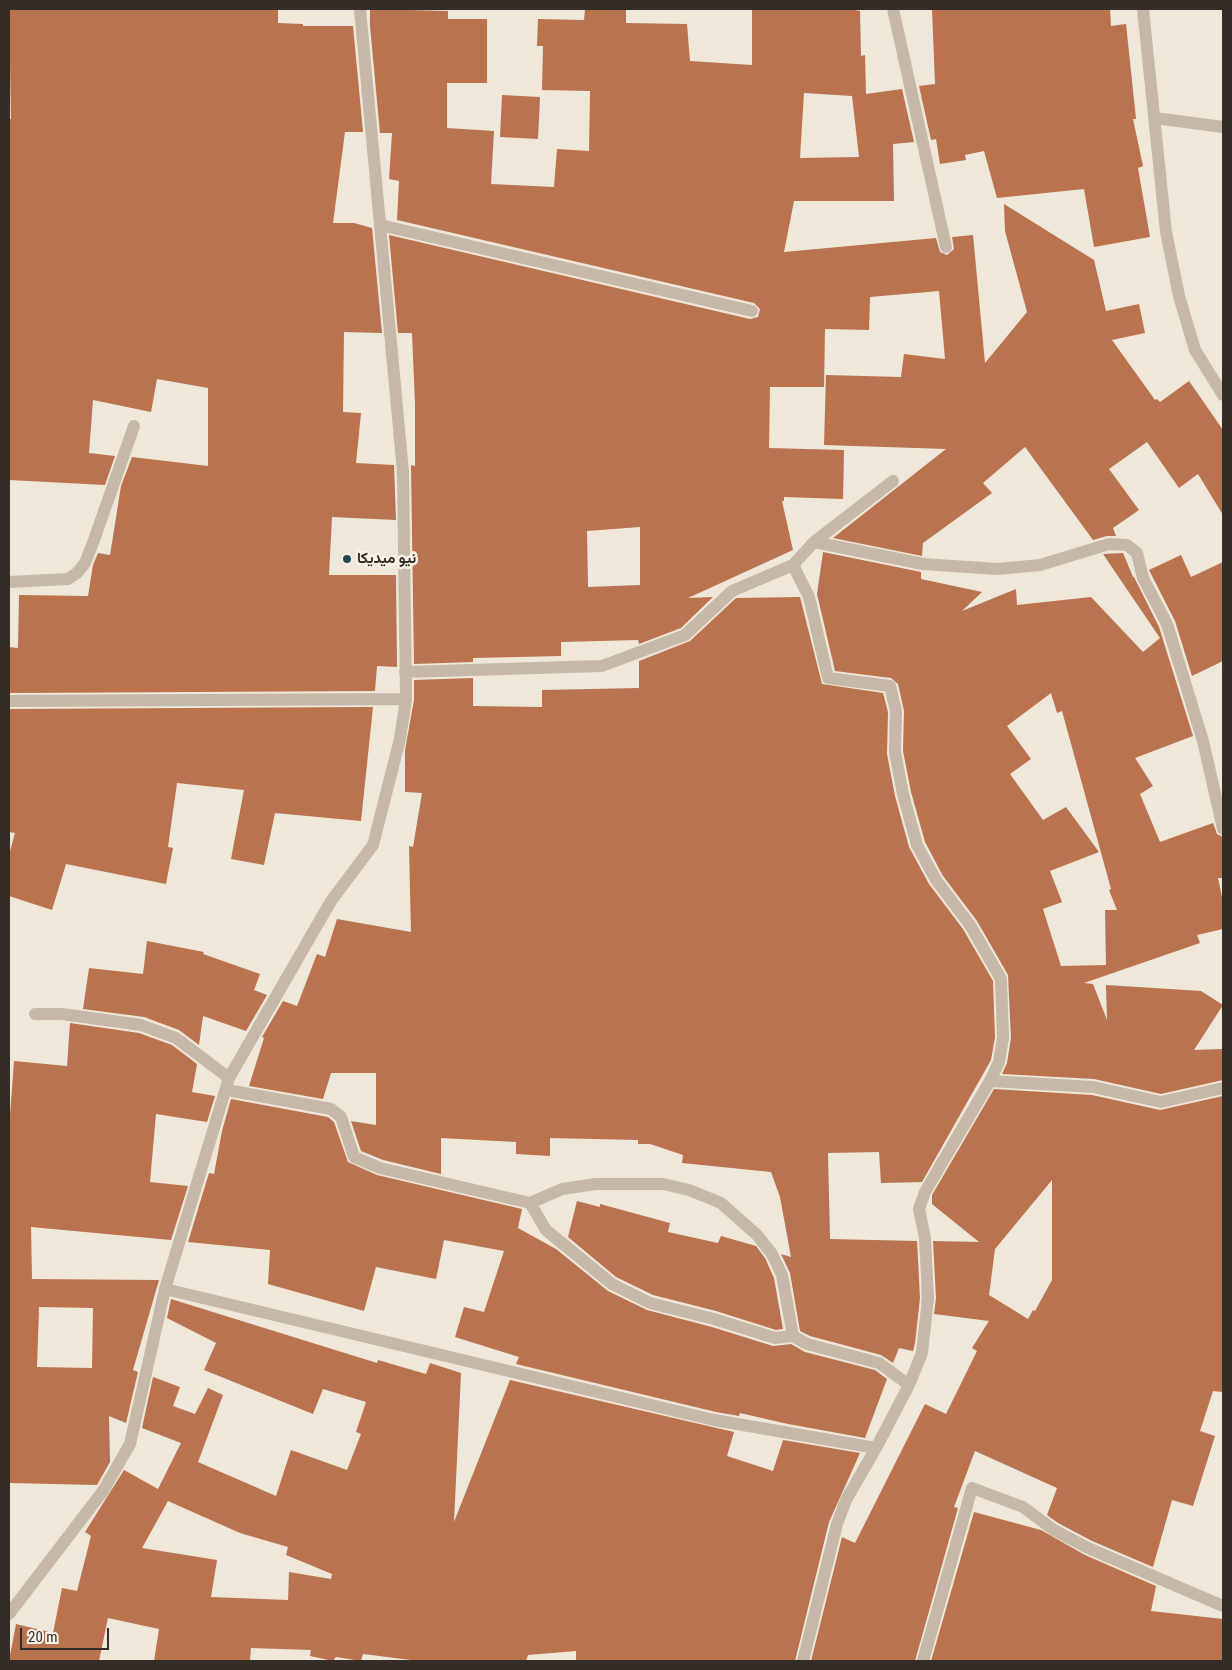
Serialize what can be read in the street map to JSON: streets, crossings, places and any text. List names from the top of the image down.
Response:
{
  "places": ["نيو ميديكا"],
  "scale_bar": "20 m"
}
